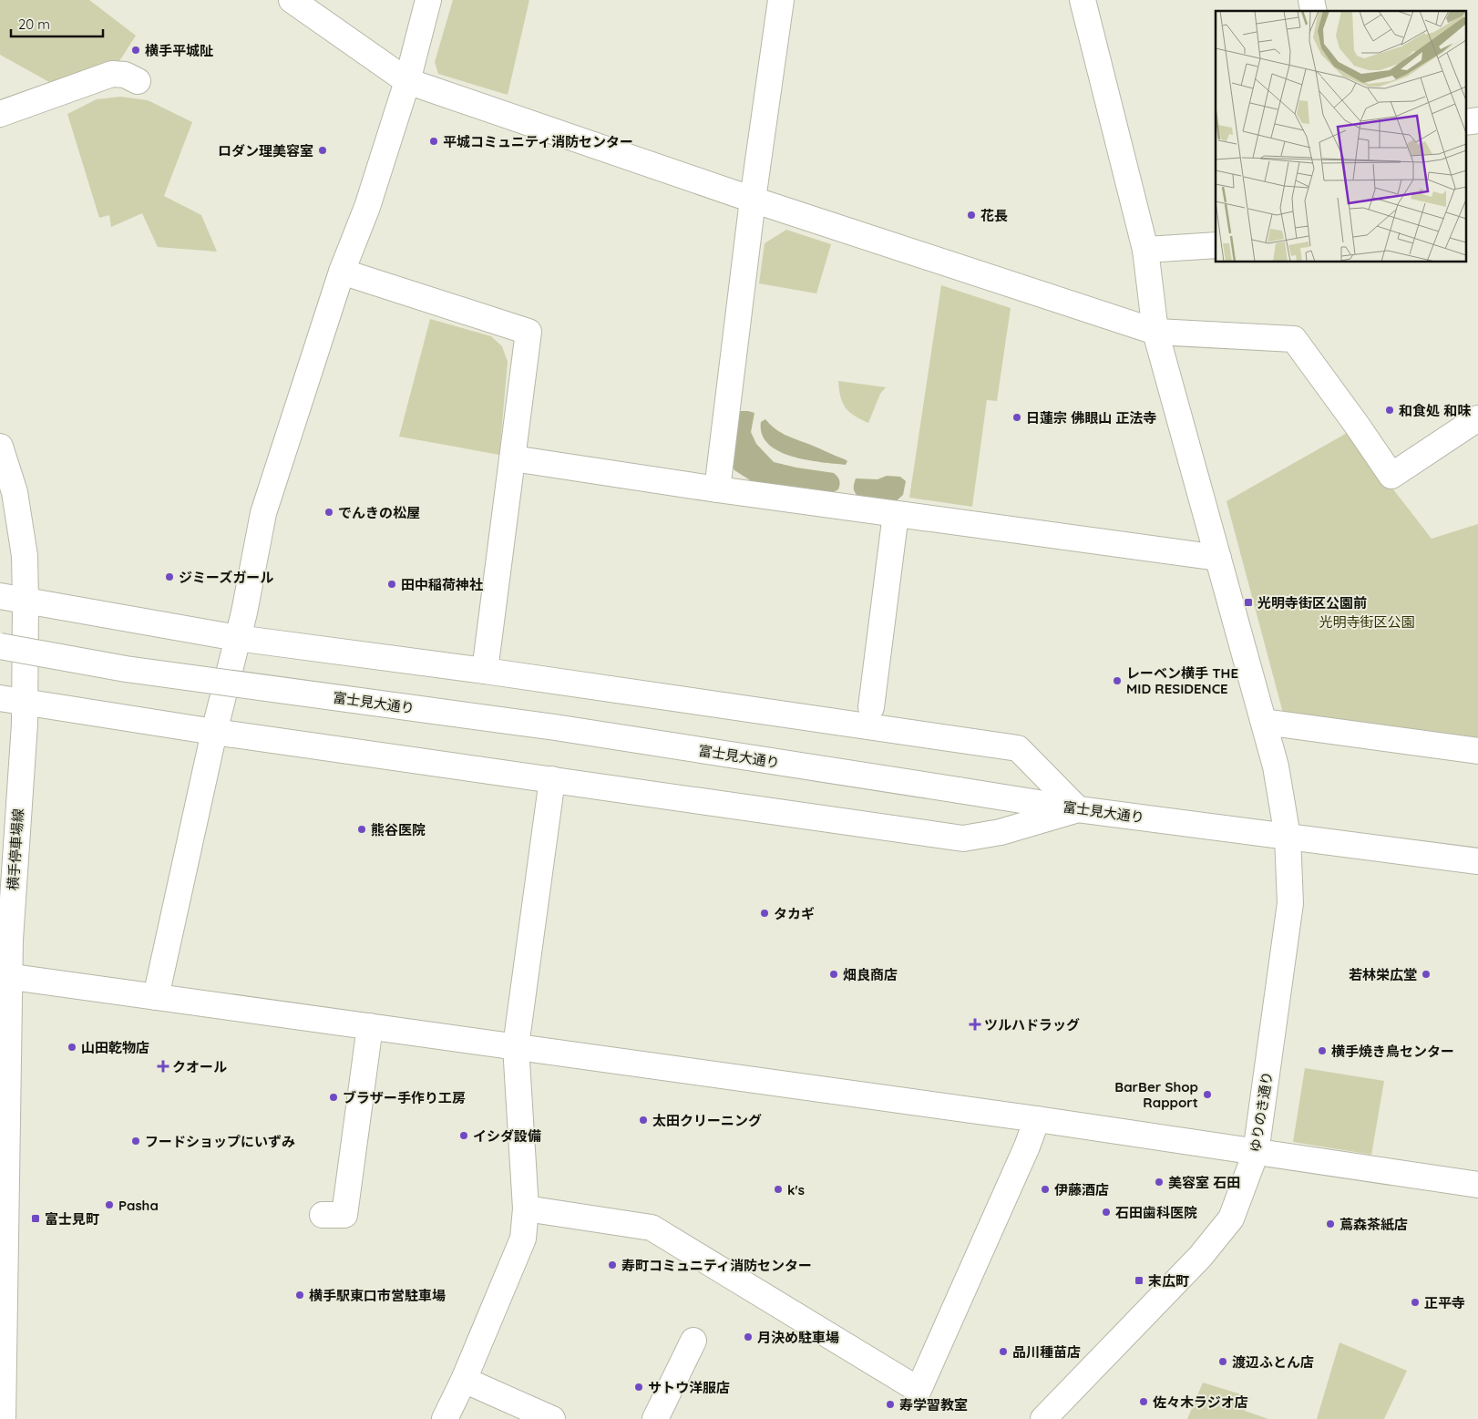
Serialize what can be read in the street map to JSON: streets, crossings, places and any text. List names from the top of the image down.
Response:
{
  "streets": {
    "street": ["富士見大通り", "横手停車場線", "ゆりのき通り"]
  },
  "crossings": [
    ["富士見大通り", "ゆりのき通り"]
  ],
  "parks": ["光明寺街区公園"],
  "places": {
    "other": [
      "横手平城阯",
      "平城コミュニティ消防センター",
      "ロダン理美容室",
      "花長",
      "和食処 和味",
      "日蓮宗 佛眼山 正法寺",
      "でんきの松屋",
      "ジミーズガール",
      "田中稲荷神社",
      "レーベン横手 THE MID RESIDENCE",
      "熊谷医院",
      "タカギ",
      "畑良商店",
      "若林栄広堂",
      "山田乾物店",
      "横手焼き鳥センター",
      "BarBer Shop Rapport",
      "ブラザー手作り工房",
      "太田クリーニング",
      "イシダ設備",
      "フードショップにいずみ",
      "美容室 石田",
      "k's",
      "伊藤酒店",
      "Pasha",
      "石田歯科医院",
      "蔦森茶紙店",
      "寿町コミュニティ消防センター",
      "横手駅東口市営駐車場",
      "正平寺",
      "月決め駐車場",
      "品川種苗店",
      "渡辺ふとん店",
      "サトウ洋服店",
      "佐々木ラジオ店",
      "寿学習教室"
    ],
    "transit": ["光明寺街区公園前", "富士見町", "末広町"],
    "health": ["ツルハドラッグ", "クオール"]
  },
  "scale_bar": "20 m"
}
